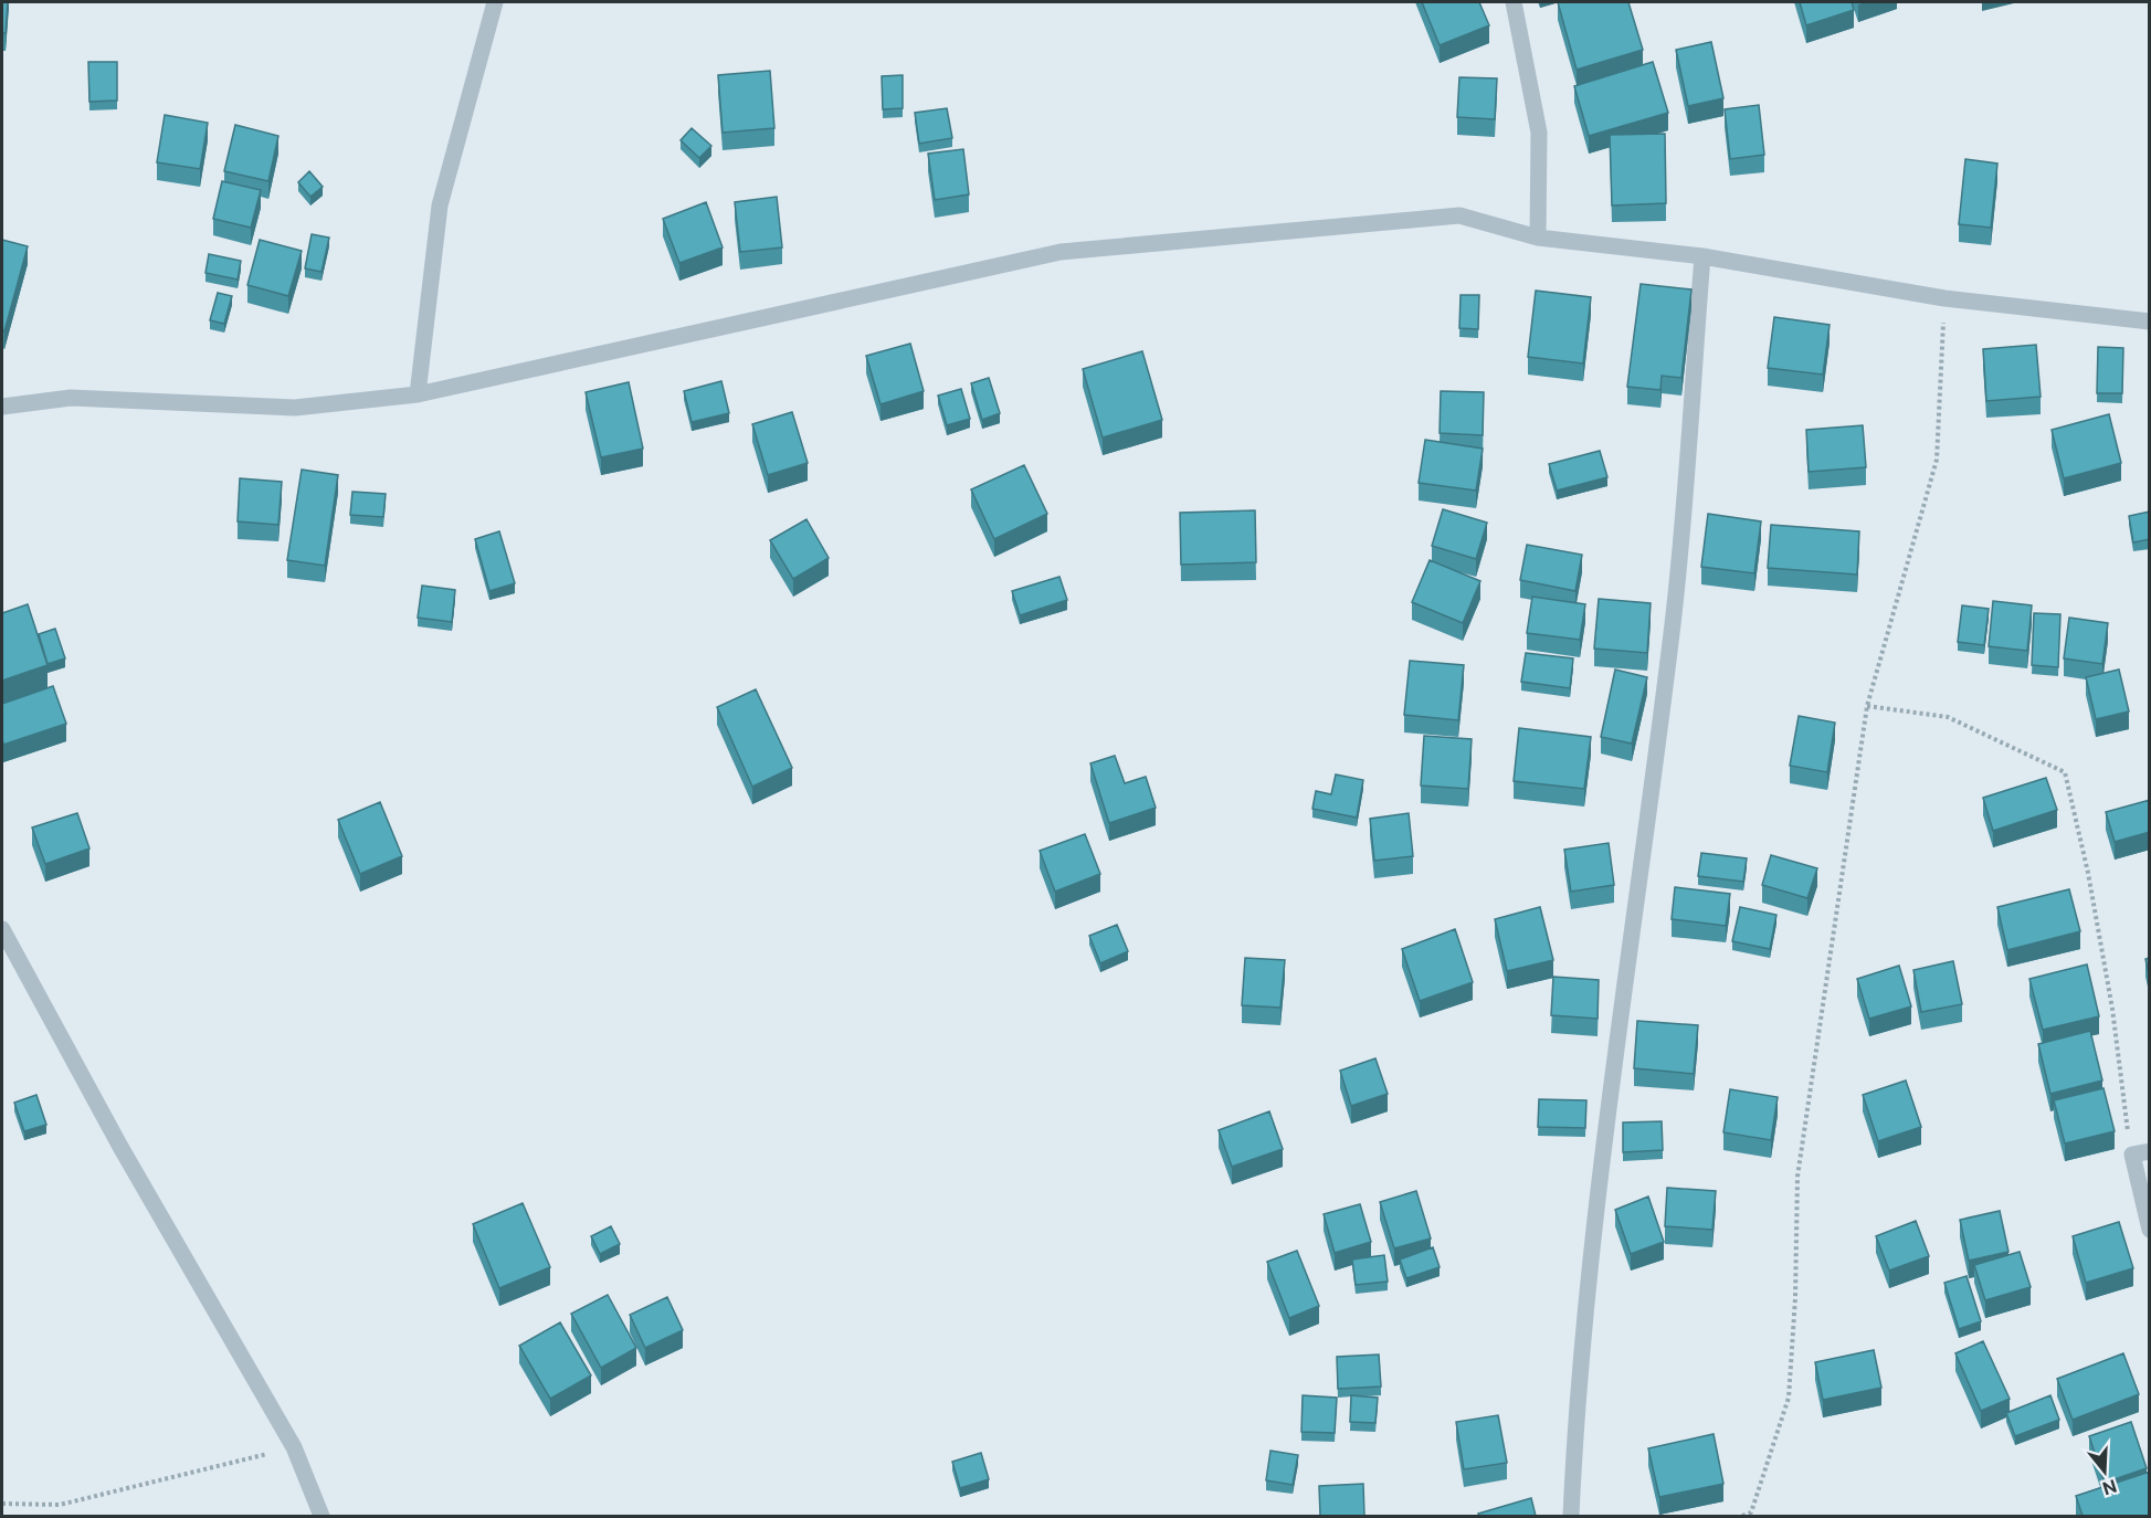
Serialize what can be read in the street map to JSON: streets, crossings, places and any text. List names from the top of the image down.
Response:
{
  "north": "bottom"
}
